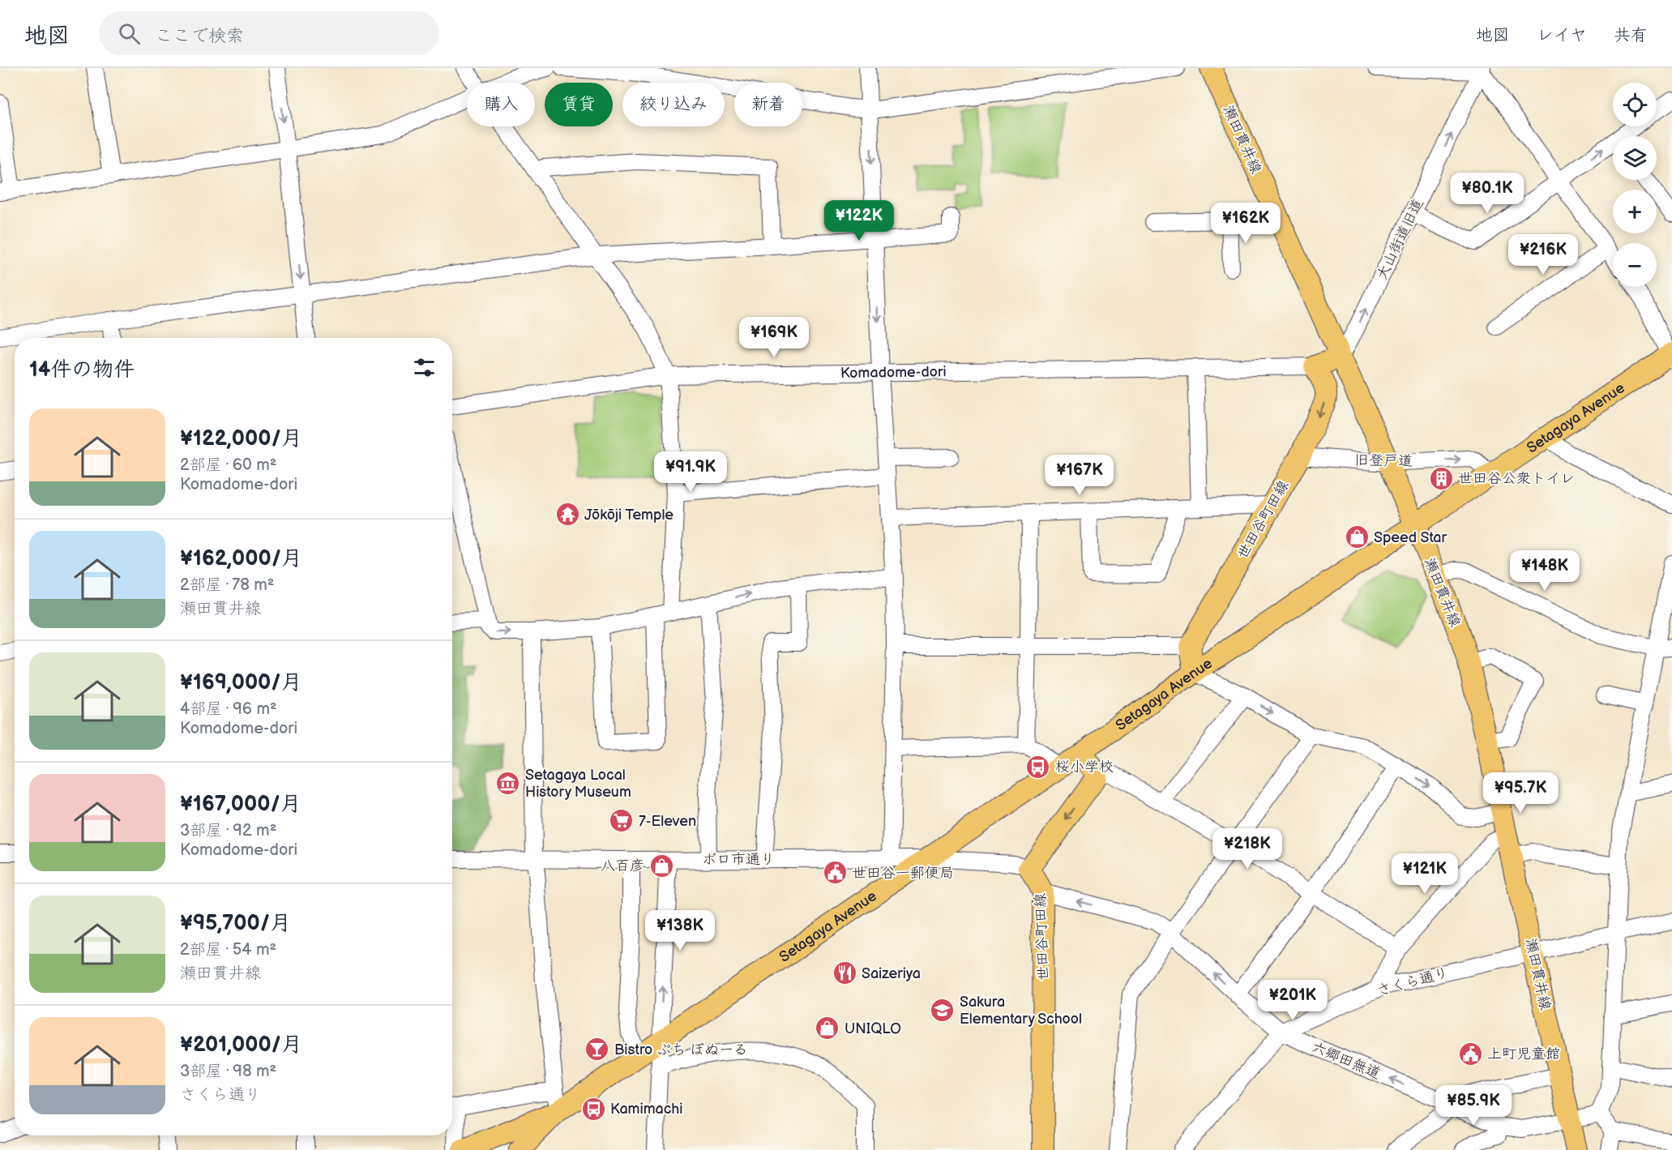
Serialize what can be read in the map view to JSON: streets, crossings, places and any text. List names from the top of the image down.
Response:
{
  "streets": {
    "main road": [
      "瀬田貫井線",
      "Komadome-dori",
      "Setagaya Avenue",
      "世田谷町田線"
    ],
    "street": [
      "大山街道旧道",
      "旧登戸道",
      "ボロ市通り",
      "さくら通り",
      "六郷田無道"
    ]
  },
  "crossings": [
    ["瀬田貫井線", "大山街道旧道"],
    ["瀬田貫井線", "Komadome-dori"],
    ["瀬田貫井線", "Setagaya Avenue"],
    ["瀬田貫井線", "旧登戸道"],
    ["瀬田貫井線", "さくら通り"],
    ["瀬田貫井線", "六郷田無道"],
    ["大山街道旧道", "Komadome-dori"],
    ["Komadome-dori", "世田谷町田線"],
    ["Setagaya Avenue", "旧登戸道"],
    ["Setagaya Avenue", "ボロ市通り"],
    ["旧登戸道", "世田谷町田線"],
    ["世田谷町田線", "ボロ市通り"],
    ["世田谷町田線", "六郷田無道"],
    ["さくら通り", "六郷田無道"]
  ],
  "one_way": ["大山街道旧道", "旧登戸道"],
  "places": {
    "building": ["世田谷公衆トイレ"],
    "temple": ["Jōkōji Temple"],
    "shop": ["Speed Star", "八百彦", "UNIQLO"],
    "bus stop": ["桜小学校", "Kamimachi"],
    "museum": ["Setagaya Local History Museum"],
    "supermarket": ["7-Eleven"],
    "public building": ["世田谷一郵便局", "上町児童館"],
    "restaurant": ["Saizeriya"],
    "school or university": ["Sakura Elementary School"],
    "bar": ["Bistro ぷち ぼぬーる"]
  },
  "page": {
    "header": "地図",
    "search": "ここで検索",
    "nav": ["地図", "レイヤ", "共有"],
    "map_buttons": ["+", "−"],
    "chip": [
      "購入",
      "賃貸",
      "絞り込み",
      "新着"
    ],
    "price": [
      "¥80.1K",
      "¥122K",
      "¥162K",
      "¥216K",
      "¥169K",
      "¥91.9K",
      "¥167K",
      "¥148K",
      "¥95.7K",
      "¥218K",
      "¥121K",
      "¥138K",
      "¥201K",
      "¥85.9K"
    ],
    "heading": "14件の物件",
    "list": [
      {
        "name": "¥122,000/月",
        "note": "2部屋 · 60 m² · Komadome-dori"
      },
      {
        "name": "¥162,000/月",
        "note": "2部屋 · 78 m² · 瀬田貫井線"
      },
      {
        "name": "¥169,000/月",
        "note": "4部屋 · 96 m² · Komadome-dori"
      },
      {
        "name": "¥167,000/月",
        "note": "3部屋 · 92 m² · Komadome-dori"
      },
      {
        "name": "¥95,700/月",
        "note": "2部屋 · 54 m² · 瀬田貫井線"
      },
      {
        "name": "¥201,000/月",
        "note": "3部屋 · 98 m² · さくら通り"
      }
    ]
  }
}
